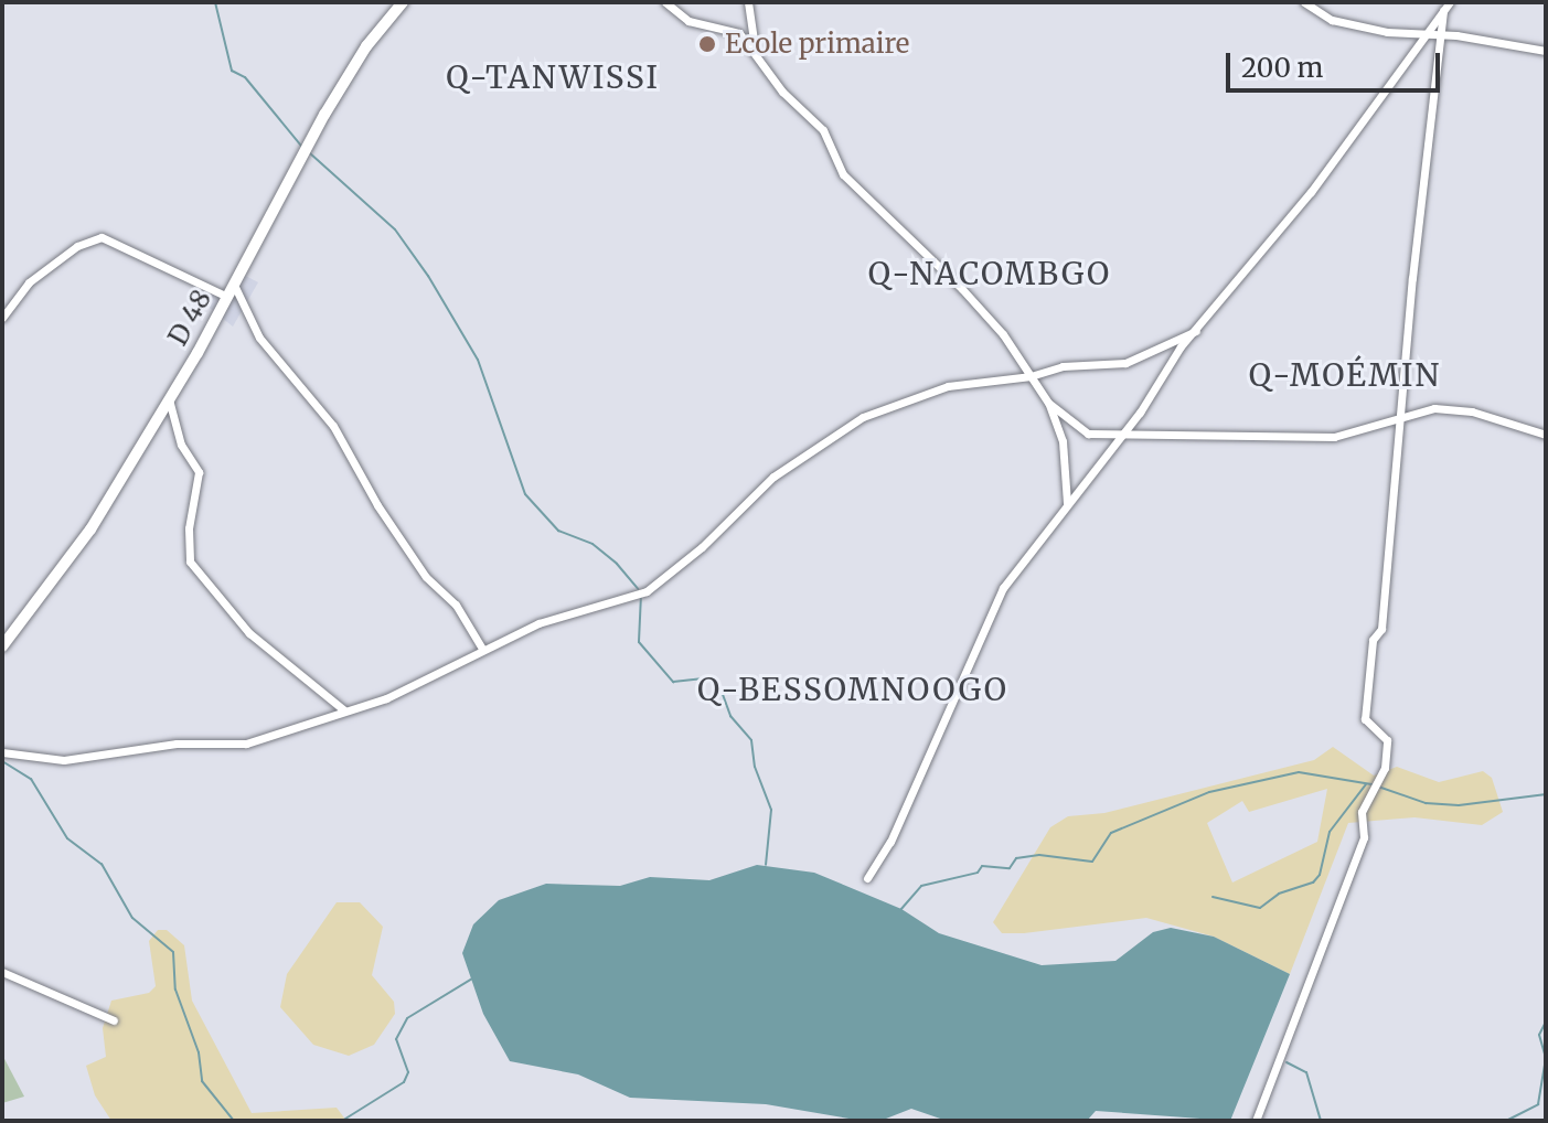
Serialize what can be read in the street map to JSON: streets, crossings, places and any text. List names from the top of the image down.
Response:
{
  "streets": {
    "street": ["D 48"]
  },
  "districts": [
    "Q-TANWISSI",
    "Q-NACOMBGO",
    "Q-MOÉMIN",
    "Q-BESSOMNOOGO"
  ],
  "places": ["Ecole primaire"],
  "scale_bar": "200 m"
}
